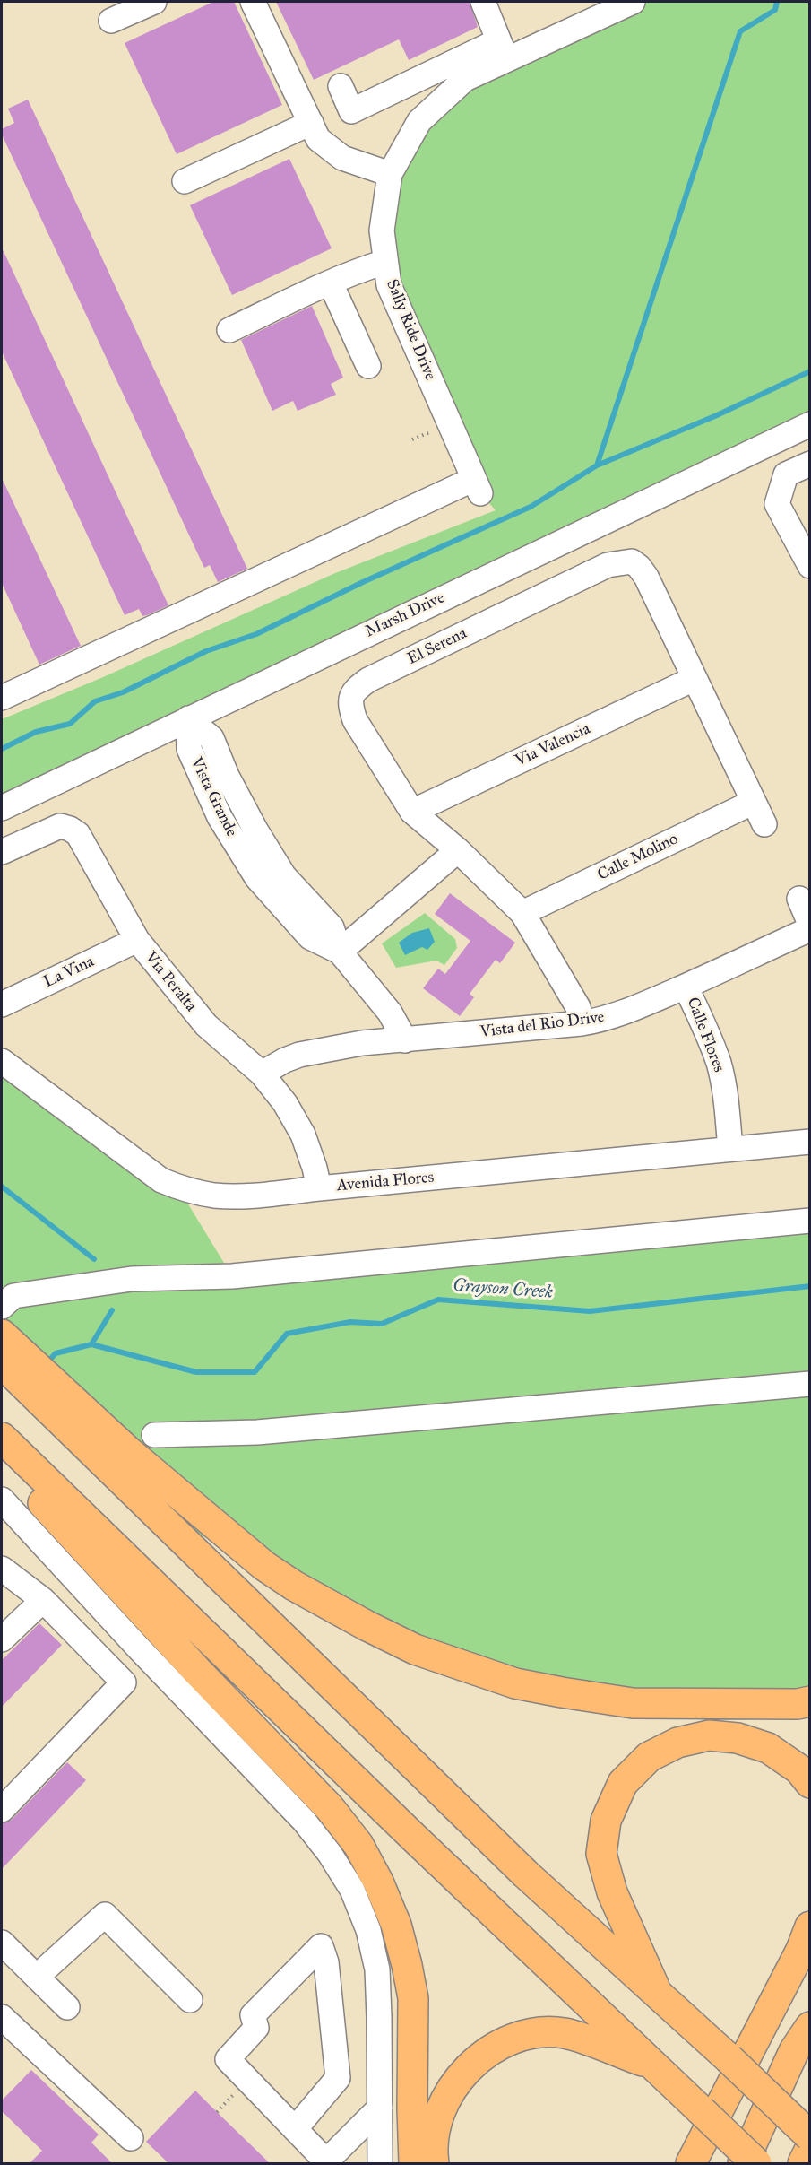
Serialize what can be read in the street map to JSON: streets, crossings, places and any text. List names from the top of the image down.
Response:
{
  "streets": {
    "street": [
      "Sally Ride Drive",
      "Marsh Drive",
      "El Serena",
      "Via Valencia",
      "Vista Grande",
      "Calle Molino",
      "La Vina",
      "Via Peralta",
      "Vista del Rio Drive",
      "Calle Flores",
      "Avenida Flores"
    ]
  },
  "crossings": [
    ["Marsh Drive", "Vista Grande"],
    ["El Serena", "Via Valencia"],
    ["El Serena", "Calle Molino"],
    ["El Serena", "Vista del Rio Drive"],
    ["Vista Grande", "Vista del Rio Drive"],
    ["La Vina", "Via Peralta"],
    ["Via Peralta", "Vista del Rio Drive"],
    ["Via Peralta", "Avenida Flores"],
    ["Vista del Rio Drive", "Calle Flores"],
    ["Calle Flores", "Avenida Flores"]
  ],
  "water": ["Grayson Creek"]
}
